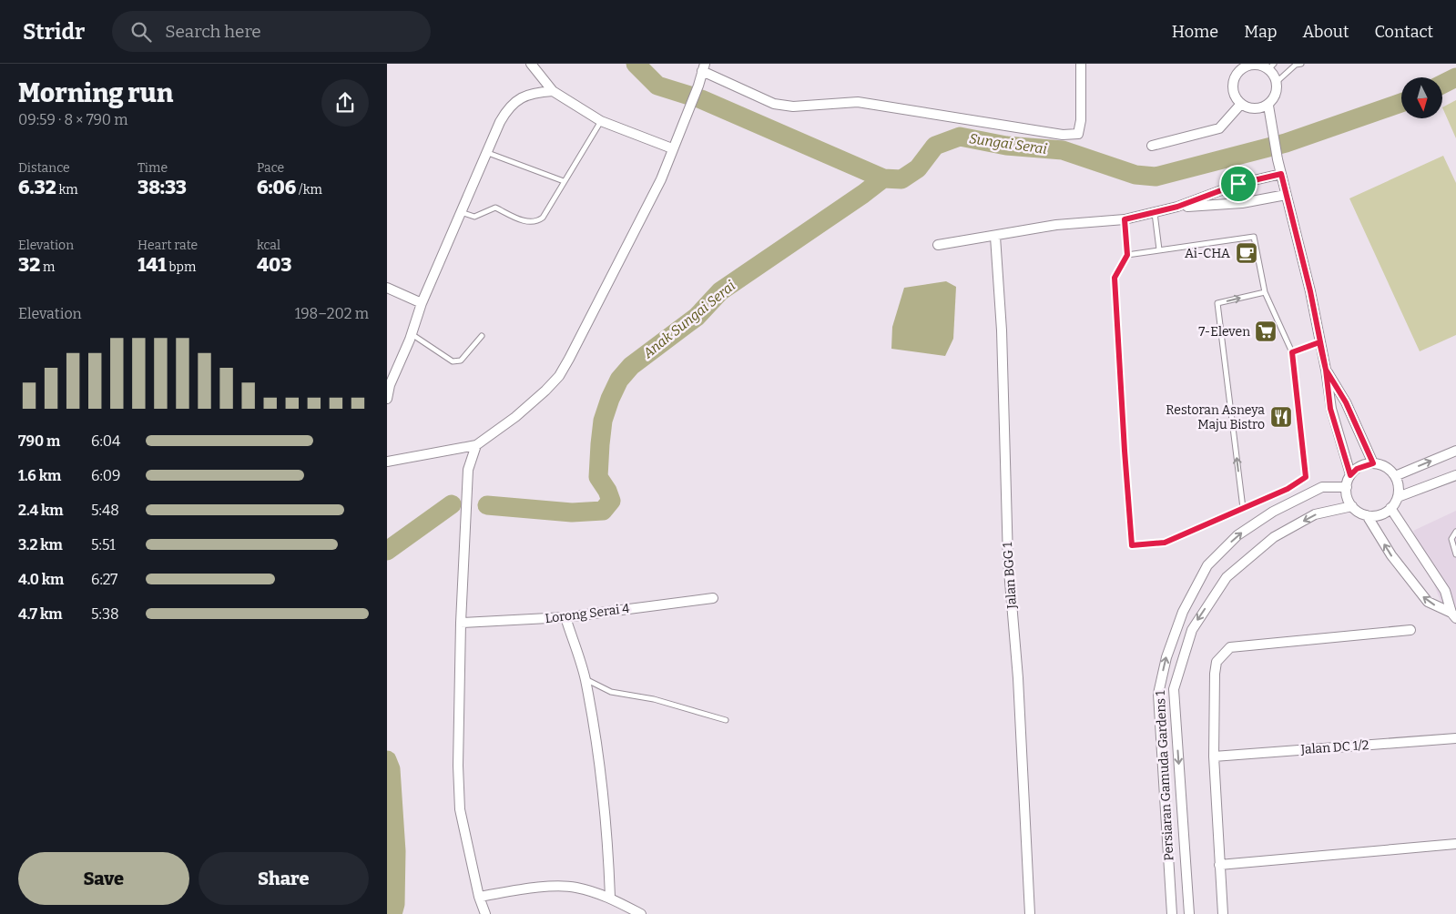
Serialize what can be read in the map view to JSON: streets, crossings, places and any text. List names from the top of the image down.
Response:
{
  "streets": {
    "street": [
      "Jalan BGG 1",
      "Lorong Serai 4",
      "Jalan DC 1/2",
      "Persiaran Gamuda Gardens 1"
    ]
  },
  "water": ["Sungai Serai", "Anak Sungai Serai"],
  "places": {
    "cafe": ["Ai-CHA"],
    "supermarket": ["7-Eleven"],
    "restaurant": ["Restoran Asneya Maju Bistro"]
  },
  "north": "bottom",
  "page": {
    "header": "Stridr",
    "search": "Search here",
    "nav": [
      "Home",
      "Map",
      "About",
      "Contact"
    ],
    "heading": ["Morning run", "09:59 · 8 × 790 m"],
    "stats": [
      ["Distance", "6.32 km"],
      ["Time", "38:33"],
      ["Pace", "6:06 /km"],
      ["Elevation", "32 m"],
      ["Heart rate", "141 bpm"],
      ["kcal", "403"]
    ],
    "chart": ["Elevation", "198–202 m"],
    "list": [
      {
        "name": "790 m",
        "note": "6:04"
      },
      {
        "name": "1.6 km",
        "note": "6:09"
      },
      {
        "name": "2.4 km",
        "note": "5:48"
      },
      {
        "name": "3.2 km",
        "note": "5:51"
      },
      {
        "name": "4.0 km",
        "note": "6:27"
      },
      {
        "name": "4.7 km",
        "note": "5:38"
      }
    ],
    "buttons": ["Save", "Share"]
  }
}
